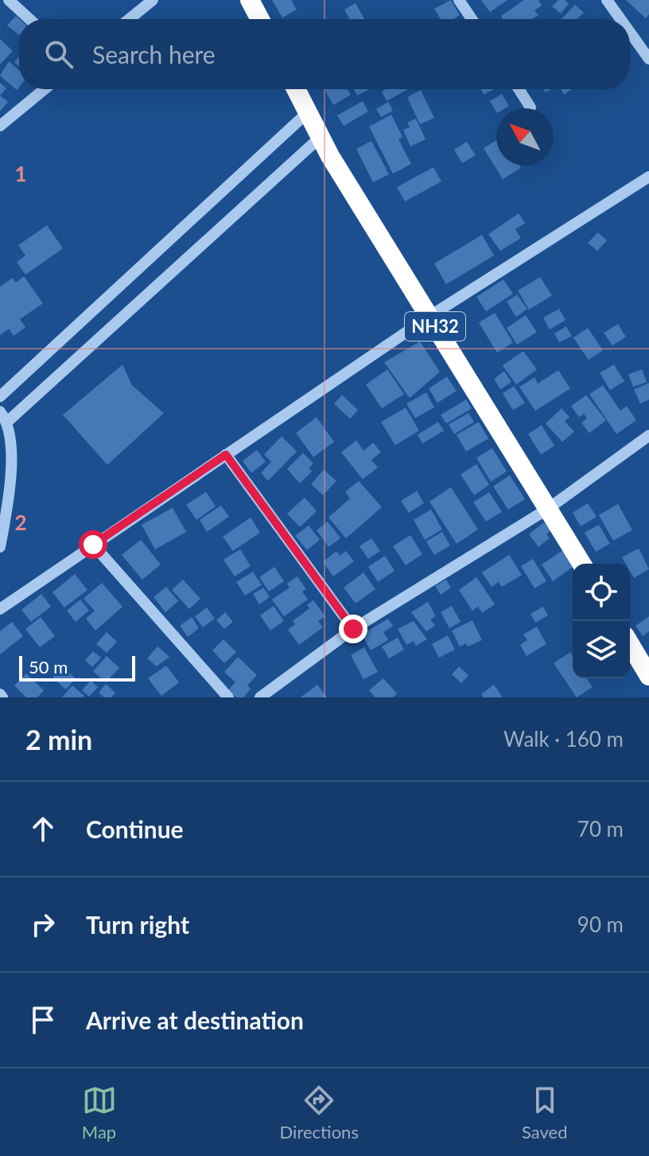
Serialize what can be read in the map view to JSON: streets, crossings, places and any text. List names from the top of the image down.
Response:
{
  "streets": {
    "highway": ["NH32"]
  },
  "scale_bar": "50 m",
  "north": "top left",
  "page": {
    "search": "Search here",
    "scale": "50 m",
    "heading": ["2 min", "Walk · 160 m"],
    "list": [
      ["Continue", "70 m"],
      ["Turn right", "90 m"],
      "Arrive at destination"
    ],
    "nav": ["Map", "Directions", "Saved"]
  },
  "grid": {
    "rows": ["1", "2"]
  }
}
